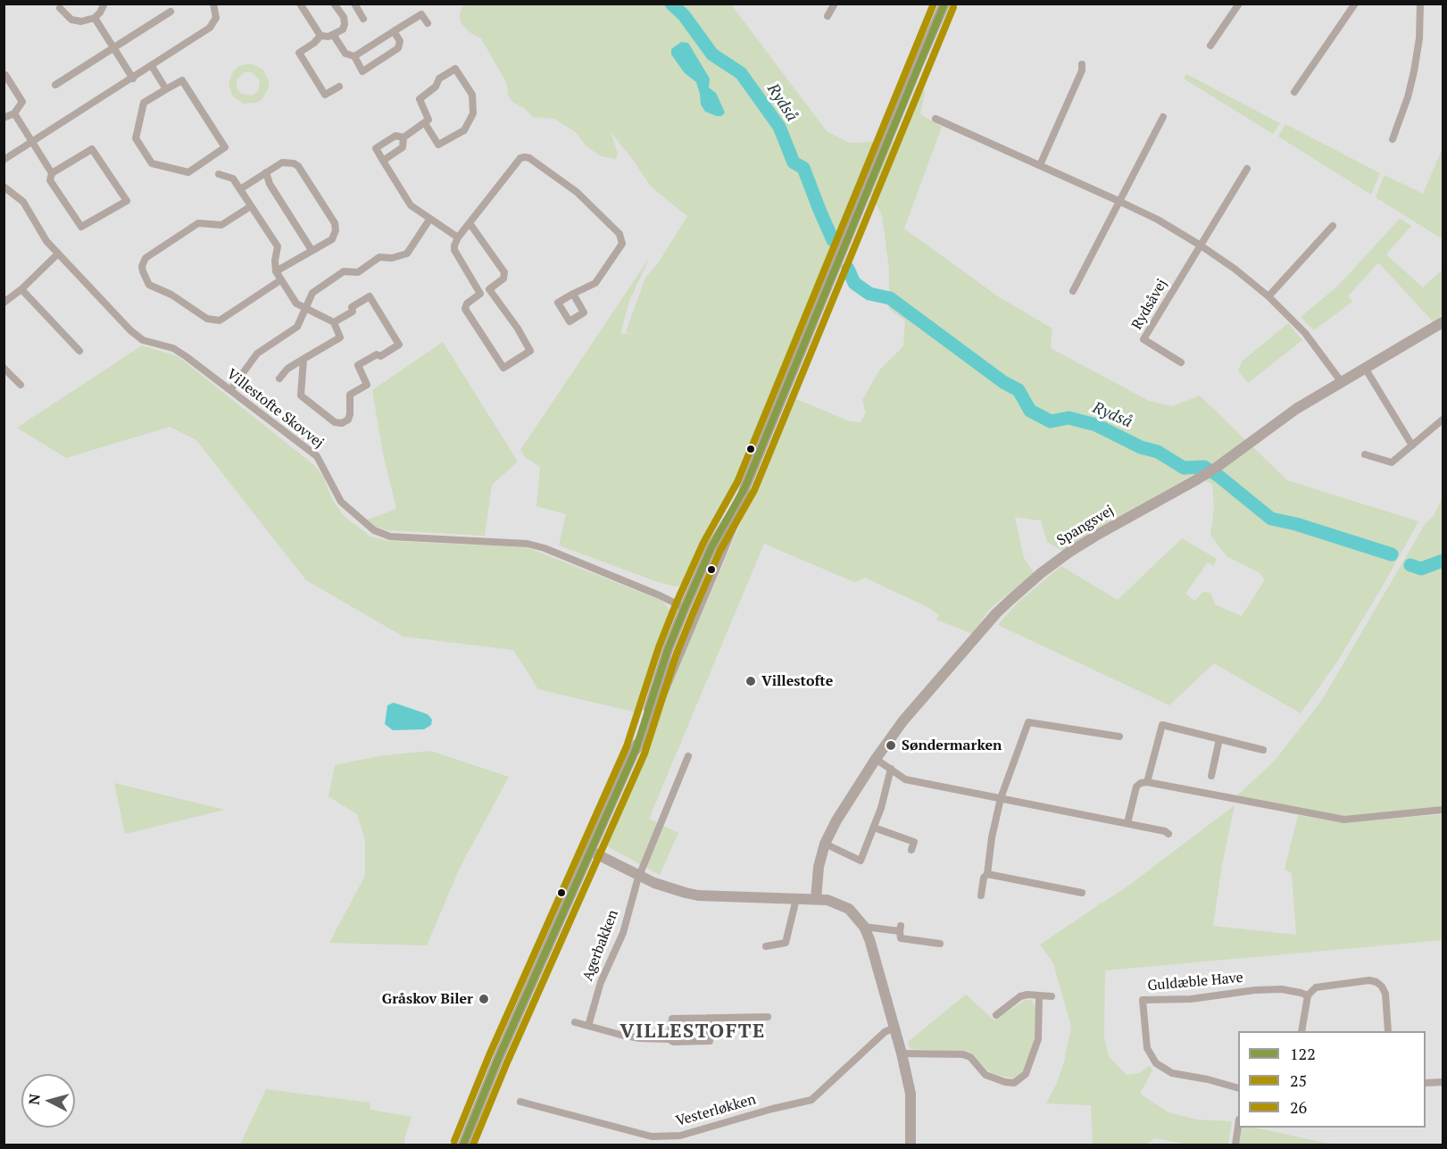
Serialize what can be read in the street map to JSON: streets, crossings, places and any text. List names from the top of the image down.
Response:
{
  "streets": {
    "street": [
      "Rydsåvej",
      "Villestofte Skovvej",
      "Spangsvej",
      "Agerbakken",
      "Guldæble Have",
      "Vesterløkken"
    ]
  },
  "districts": ["VILLESTOFTE"],
  "water": ["Rydså"],
  "places": ["Villestofte", "Søndermarken", "Gråskov Biler"],
  "lines": ["transit line 122", "transit line 26", "transit line 25"],
  "legend": ["122", "25", "26"],
  "north": "left"
}
